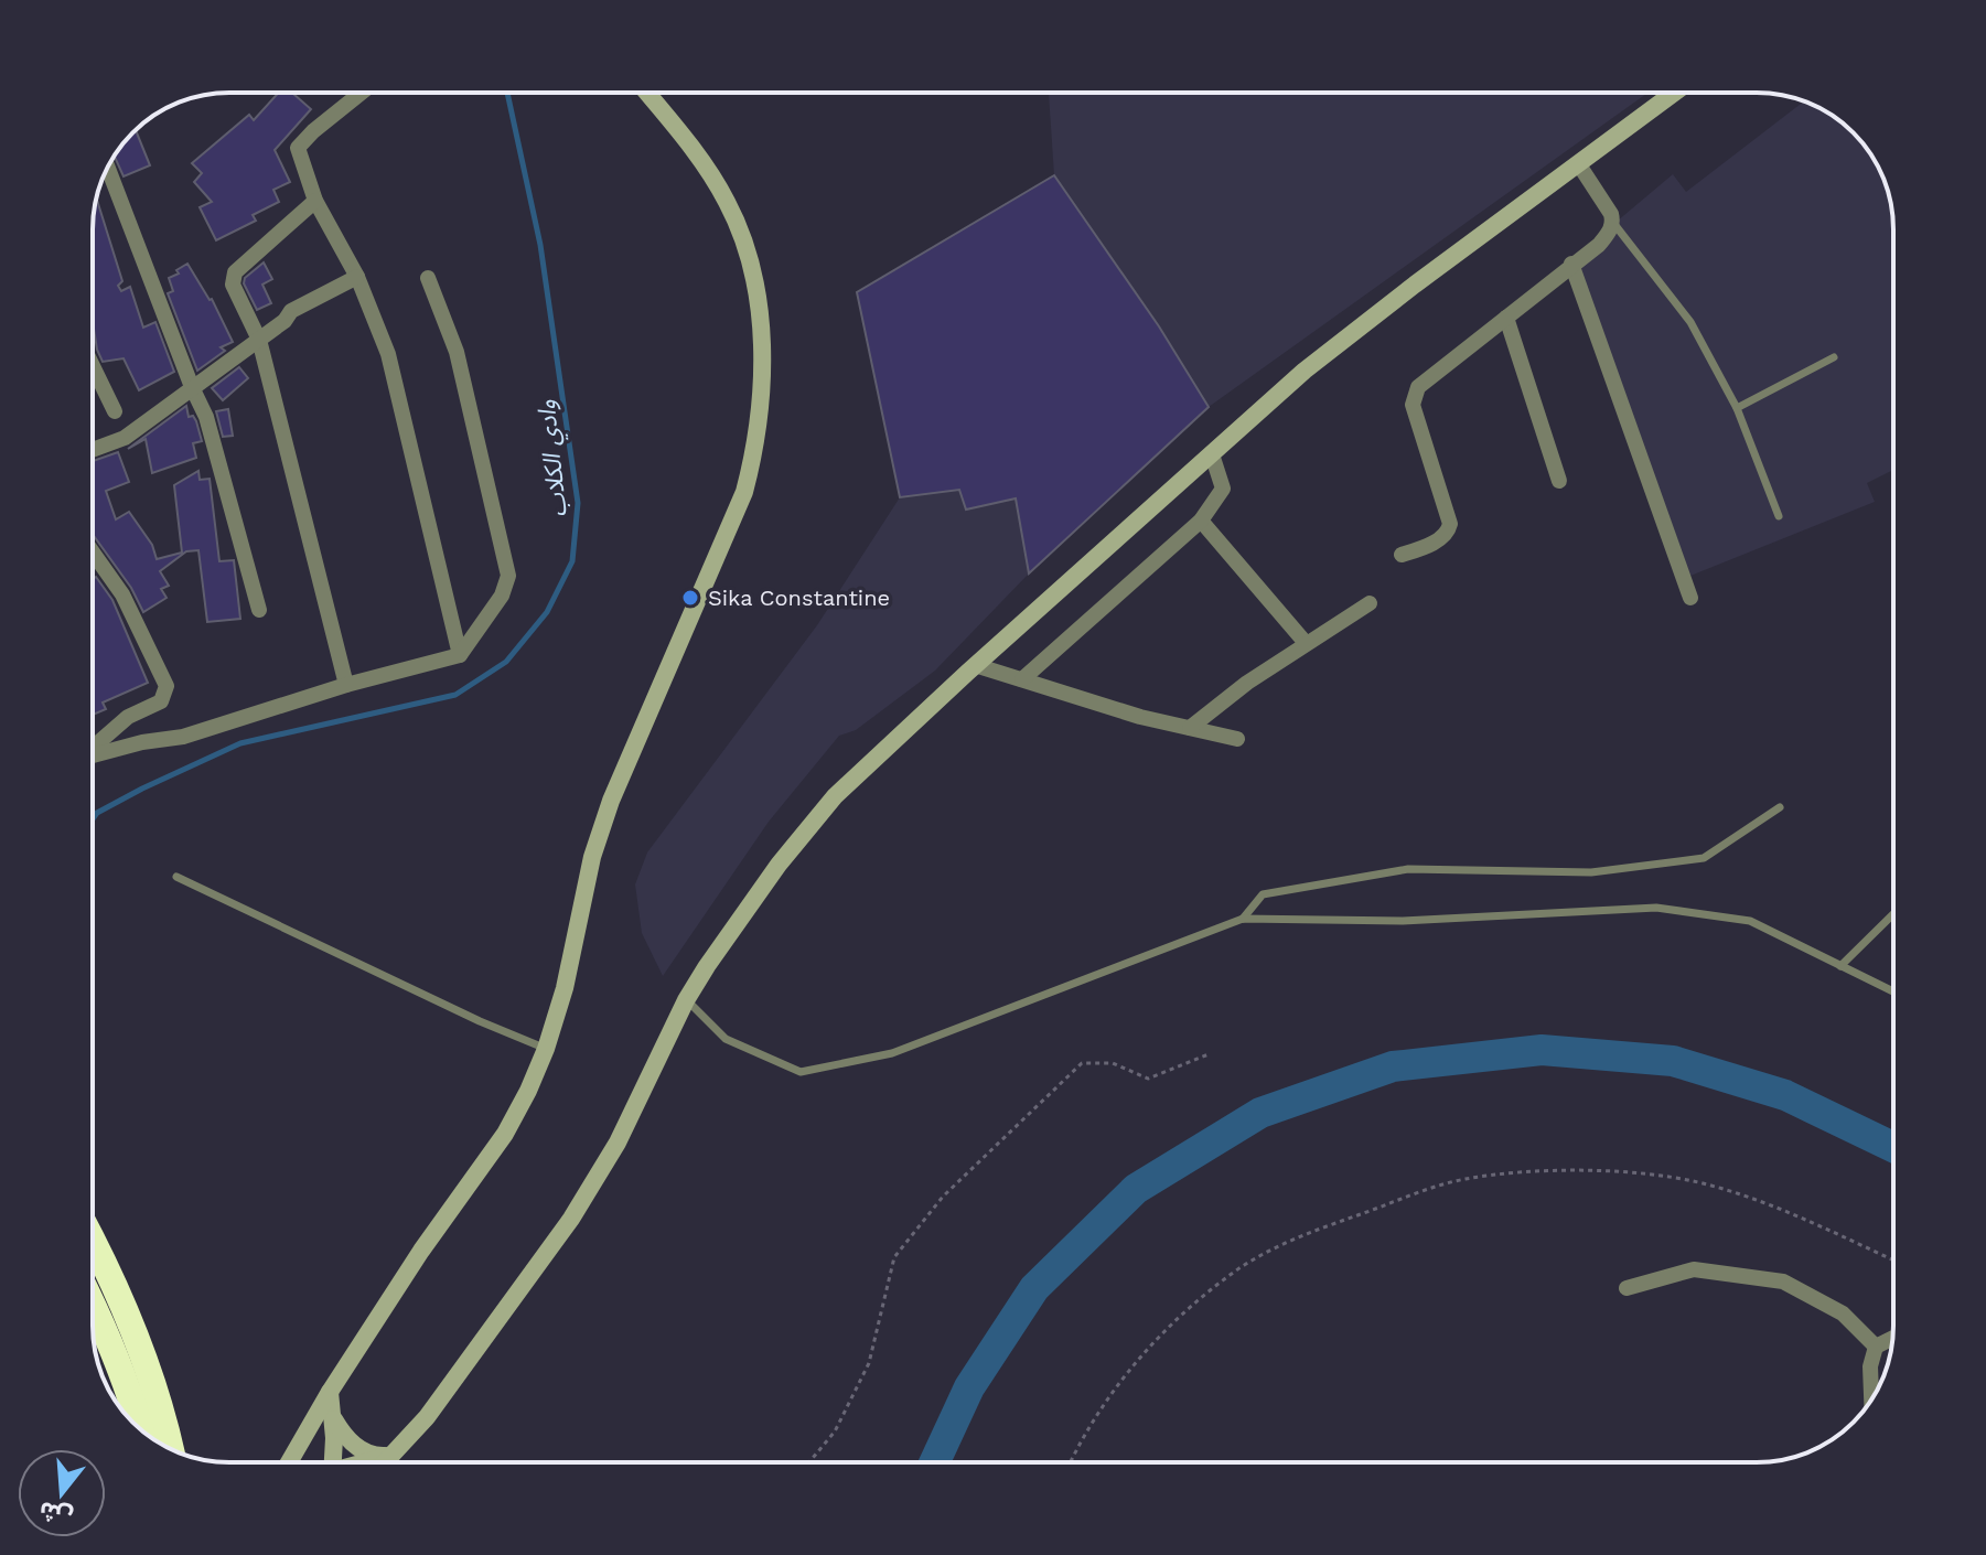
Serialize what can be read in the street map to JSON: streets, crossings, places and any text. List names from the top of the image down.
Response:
{
  "water": ["وادي الكلاب"],
  "places": ["Sika Constantine"],
  "north": "bottom"
}
